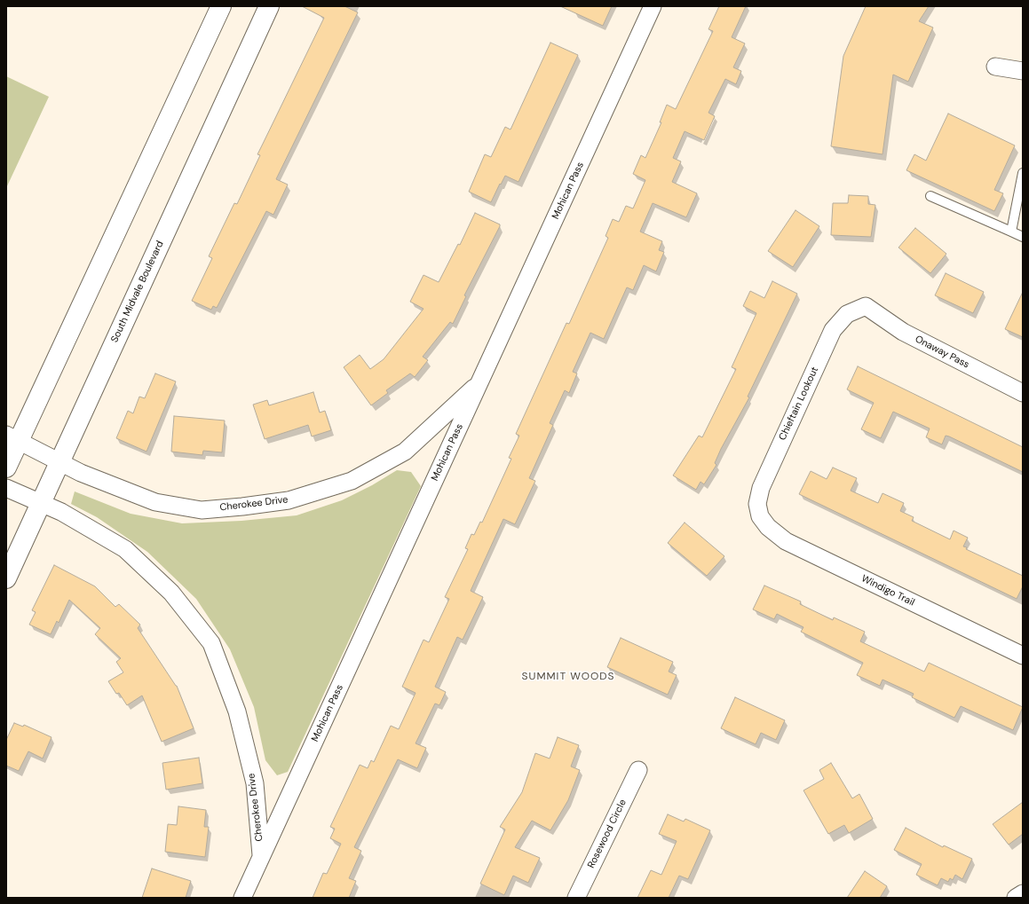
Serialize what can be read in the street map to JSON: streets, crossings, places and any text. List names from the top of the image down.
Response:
{
  "streets": {
    "main road": ["South Midvale Boulevard"],
    "street": [
      "Mohican Pass",
      "Onaway Pass",
      "Chieftain Lookout",
      "Cherokee Drive",
      "Windigo Trail",
      "Rosewood Circle"
    ]
  },
  "crossings": [
    ["Mohican Pass", "Cherokee Drive"],
    ["South Midvale Boulevard", "Cherokee Drive"],
    ["Onaway Pass", "Chieftain Lookout"],
    ["Chieftain Lookout", "Windigo Trail"]
  ],
  "districts": ["SUMMIT WOODS"]
}
